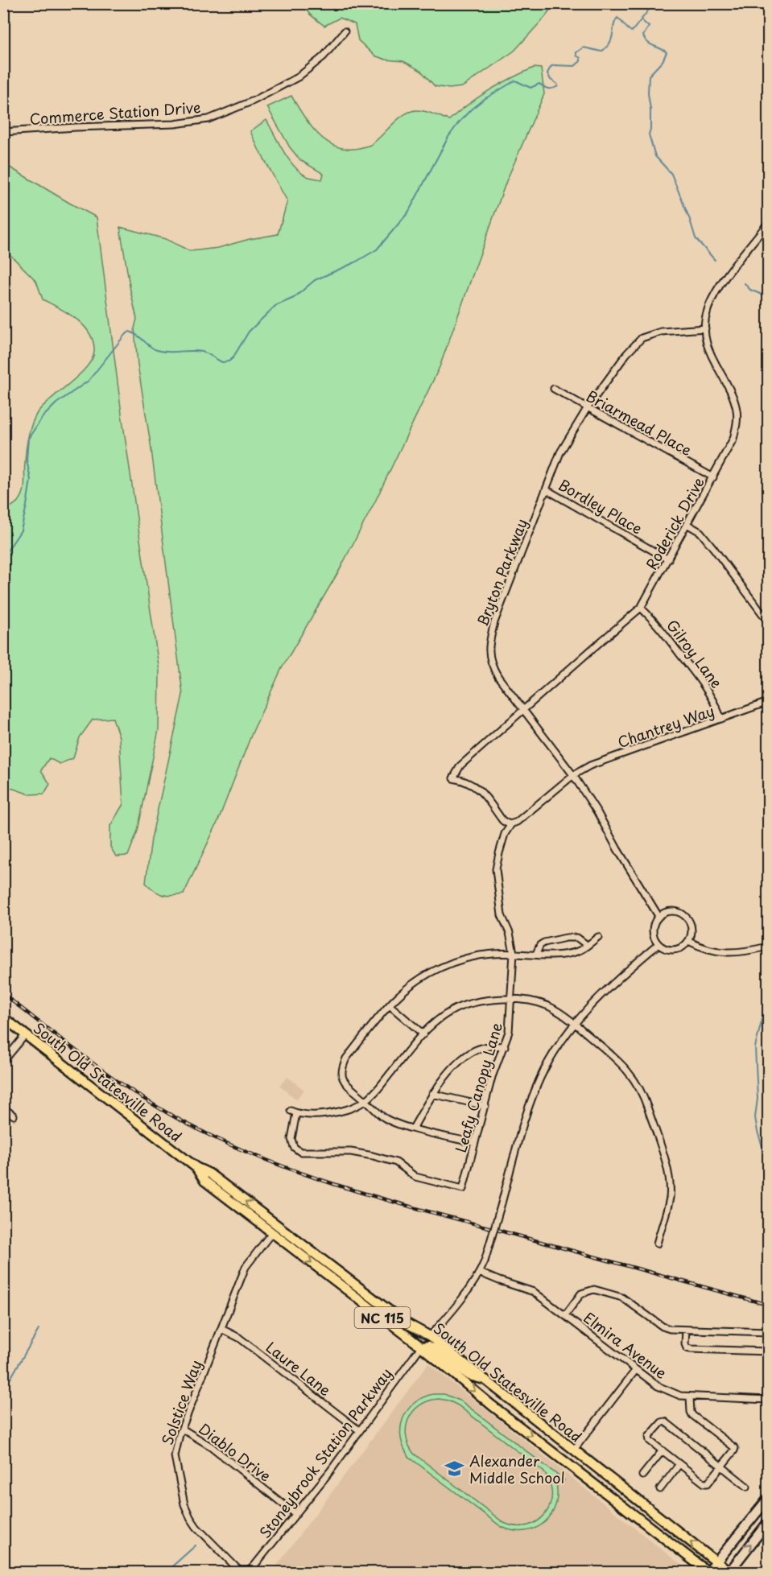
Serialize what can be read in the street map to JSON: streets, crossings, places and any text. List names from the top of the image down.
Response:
{
  "streets": {
    "main road": ["South Old Statesville Road", "NC 115"],
    "street": [
      "Commerce Station Drive",
      "Briarmead Place",
      "Bordley Place",
      "Roderick Drive",
      "Bryton Parkway",
      "Gilroy Lane",
      "Chantrey Way",
      "Leafy Canopy Lane",
      "Elmira Avenue",
      "Laure Lane",
      "Solstice Way",
      "Diablo Drive",
      "Stoneybrook Station Parkway"
    ]
  },
  "crossings": [
    ["Briarmead Place", "Roderick Drive"],
    ["Briarmead Place", "Bryton Parkway"],
    ["Bordley Place", "Roderick Drive"],
    ["Bordley Place", "Bryton Parkway"],
    ["Roderick Drive", "Bryton Parkway"],
    ["Roderick Drive", "Gilroy Lane"],
    ["Roderick Drive", "Chantrey Way"],
    ["Roderick Drive", "Leafy Canopy Lane"],
    ["Bryton Parkway", "Chantrey Way"],
    ["Gilroy Lane", "Chantrey Way"],
    ["Chantrey Way", "Leafy Canopy Lane"],
    ["South Old Statesville Road", "Solstice Way"],
    ["South Old Statesville Road", "Stoneybrook Station Parkway"],
    ["Laure Lane", "Solstice Way"],
    ["Laure Lane", "Stoneybrook Station Parkway"],
    ["Solstice Way", "Diablo Drive"],
    ["Diablo Drive", "Stoneybrook Station Parkway"]
  ],
  "places": {
    "school or university": ["Alexander Middle School"]
  }
}
